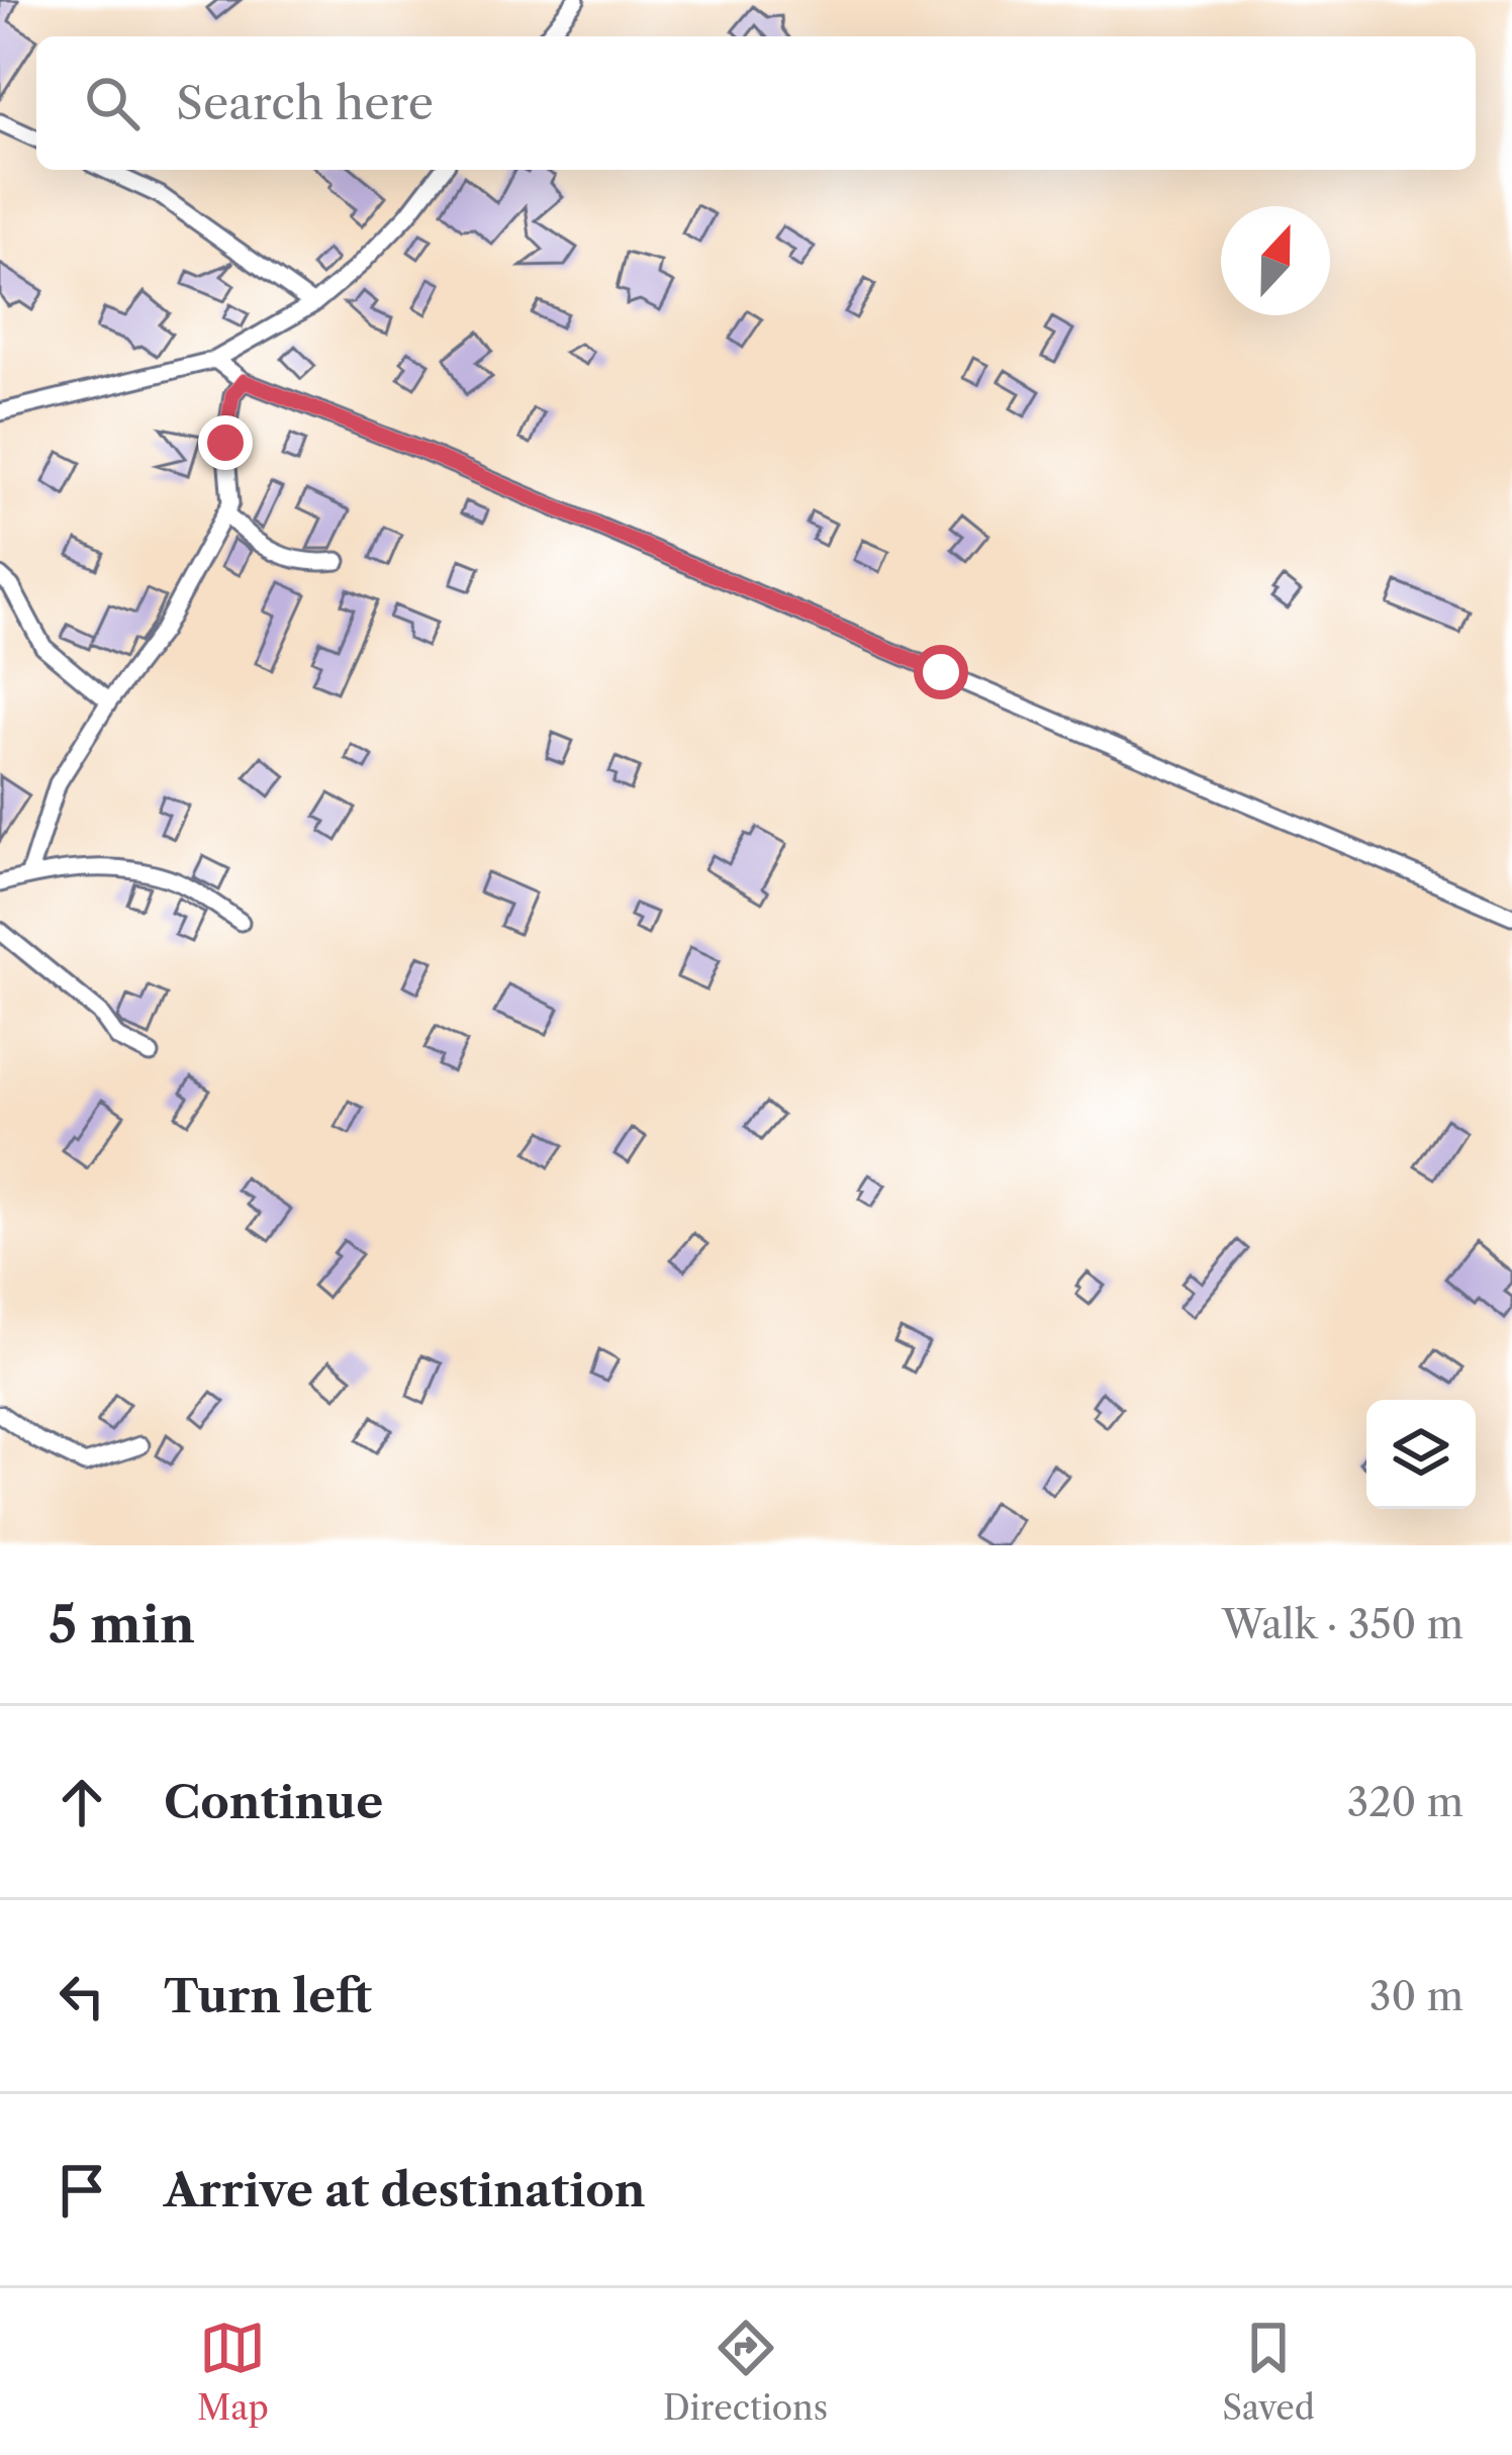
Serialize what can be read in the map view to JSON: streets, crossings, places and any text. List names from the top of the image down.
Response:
{
  "north": "top",
  "page": {
    "search": "Search here",
    "heading": ["5 min", "Walk · 350 m"],
    "list": [
      ["Continue", "320 m"],
      ["Turn left", "30 m"],
      "Arrive at destination"
    ],
    "nav": ["Map", "Directions", "Saved"]
  }
}
